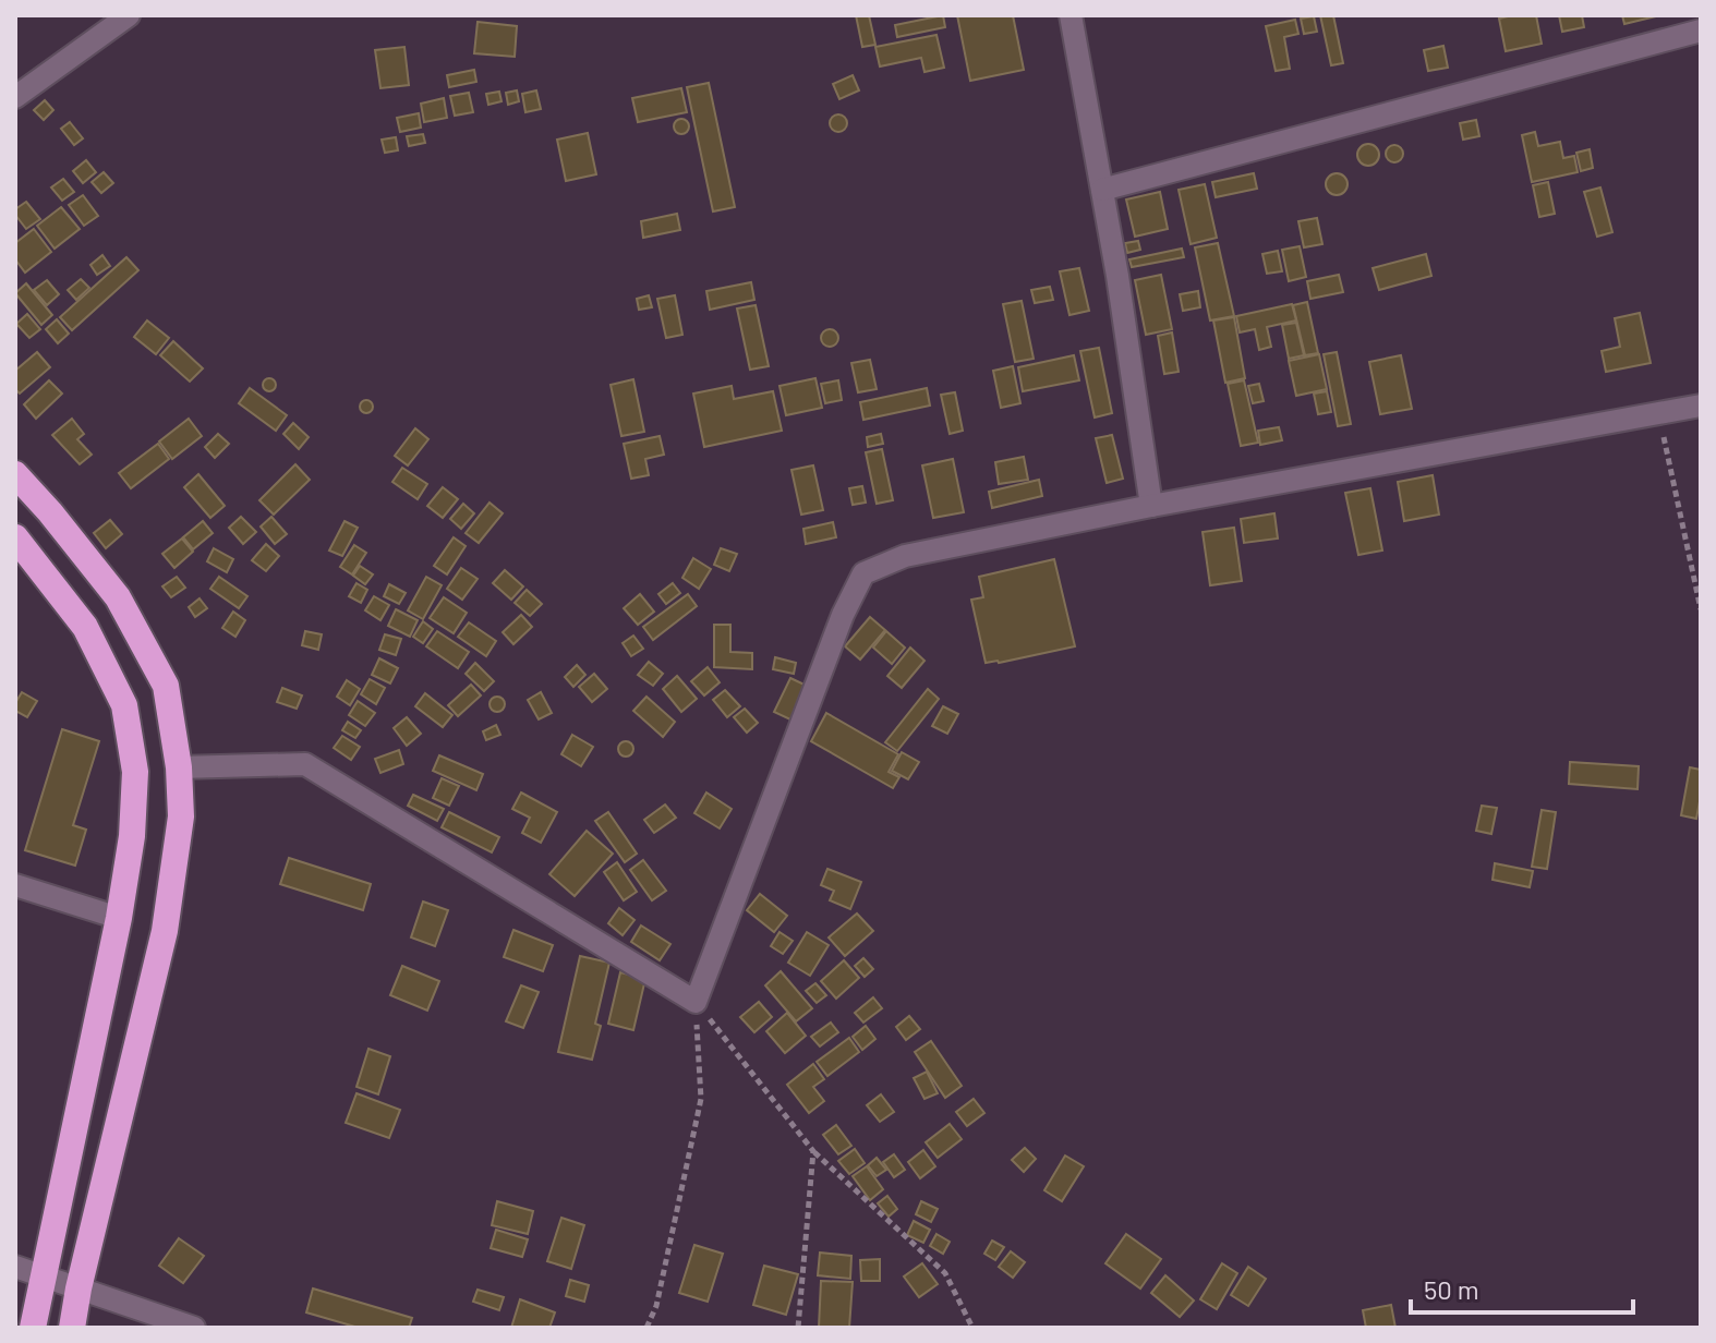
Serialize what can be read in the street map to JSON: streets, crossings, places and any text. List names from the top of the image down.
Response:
{
  "scale_bar": "50 m"
}
